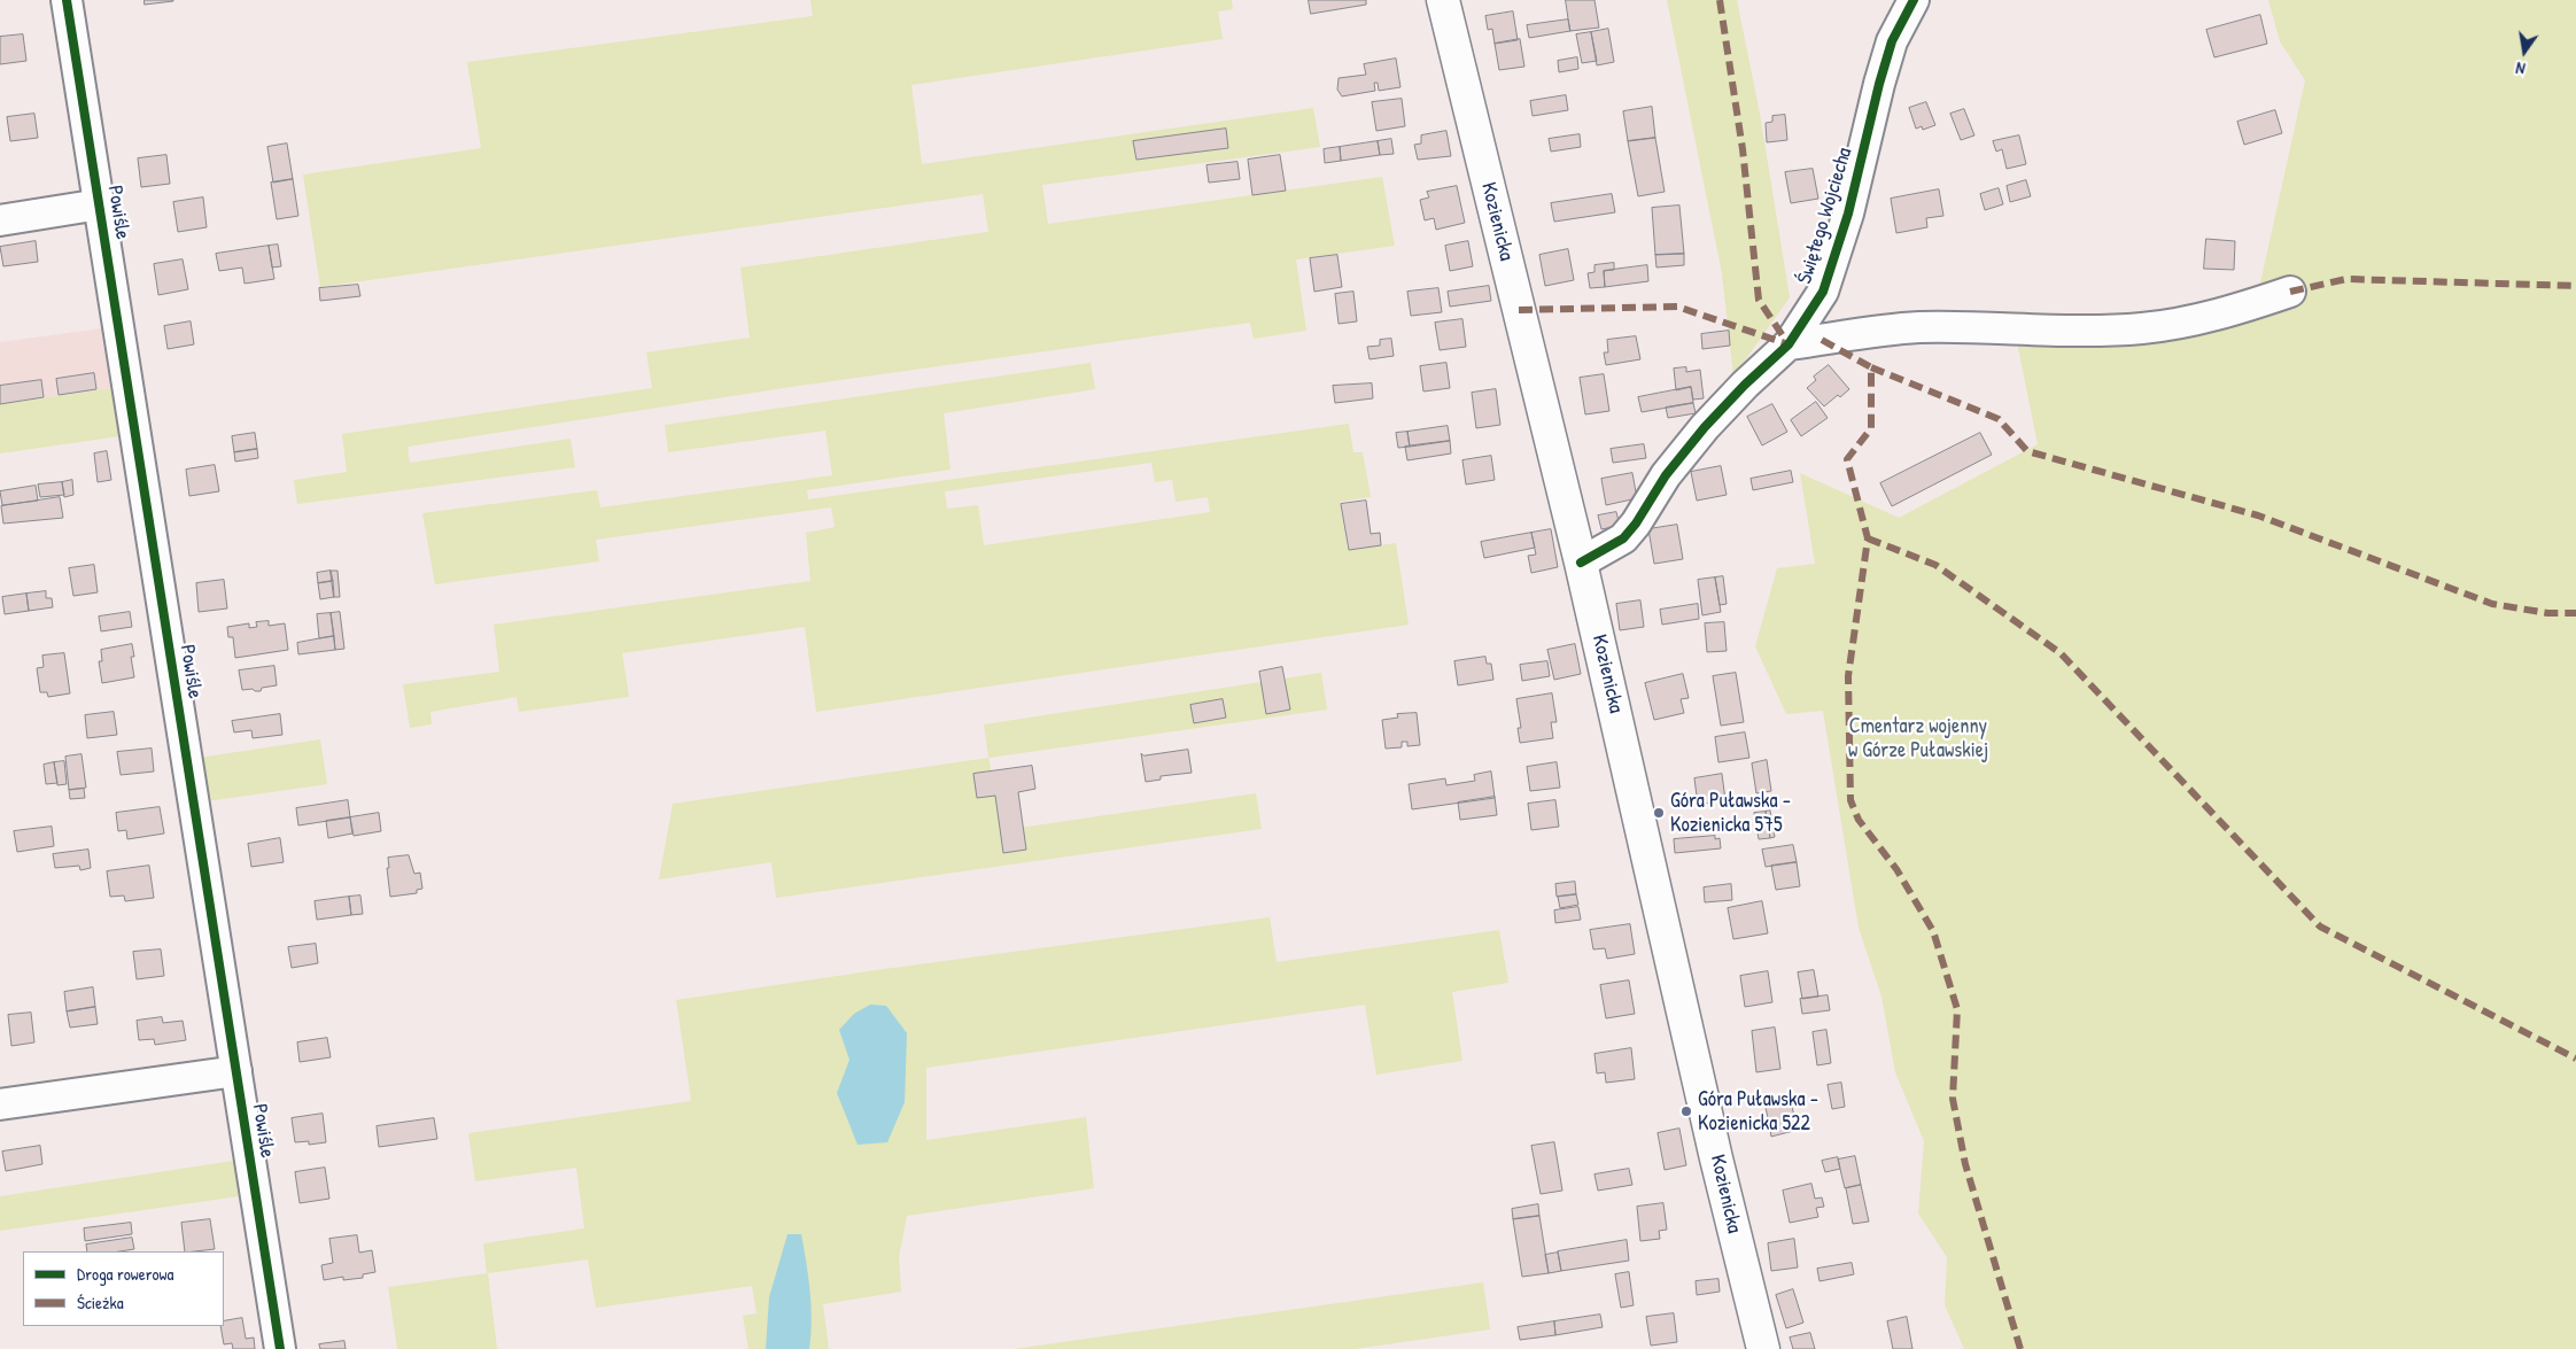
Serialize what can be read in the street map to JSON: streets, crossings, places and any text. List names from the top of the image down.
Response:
{
  "streets": {
    "main road": ["Kozienicka"],
    "street": ["Powiśle", "Świętego Wojciecha"]
  },
  "crossings": [
    ["Świętego Wojciecha", "Kozienicka"]
  ],
  "parks": ["Cmentarz wojenny w Górze Puławskiej"],
  "places": ["Góra Puławska - Kozienicka 575", "Góra Puławska - Kozienicka 522"],
  "legend": ["Droga rowerowa", "Ścieżka"],
  "north": "bottom"
}
